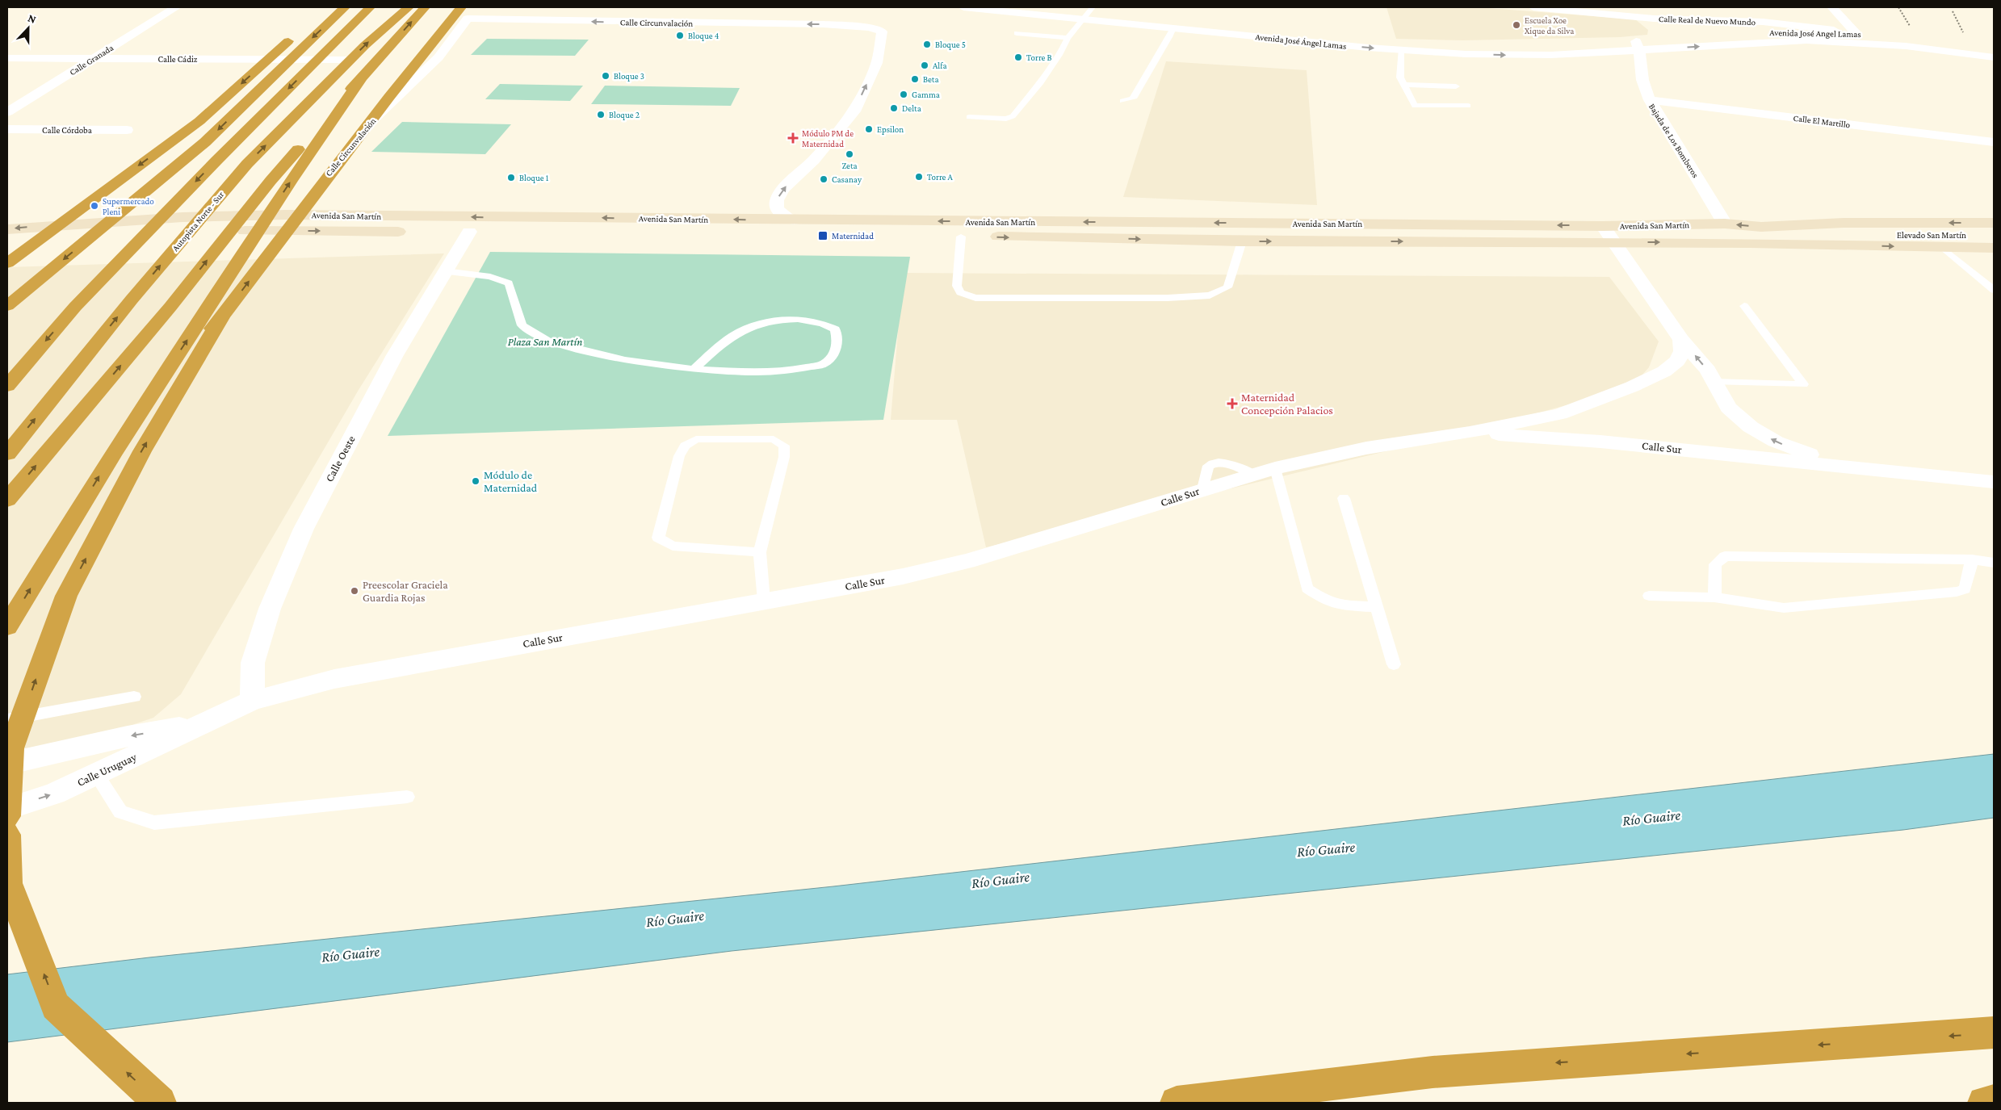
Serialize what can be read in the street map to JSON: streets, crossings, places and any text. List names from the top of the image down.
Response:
{
  "streets": {
    "highway": ["Autopista Norte - Sur"],
    "main road": ["Avenida San Martín", "Elevado San Martín"],
    "street": [
      "Calle Real de Nuevo Mundo",
      "Calle Circunvalación",
      "Avenida José Angel Lamas",
      "Avenida José Ángel Lamas",
      "Calle Cádiz",
      "Calle Granada",
      "Calle El Martillo",
      "Calle Córdoba",
      "Bajada de Los Bomberos",
      "Calle Sur",
      "Calle Oeste",
      "Calle Uruguay"
    ]
  },
  "crossings": [
    ["Calle Real de Nuevo Mundo", "Avenida José Angel Lamas"],
    ["Calle Circunvalación", "Avenida San Martín"],
    ["Avenida José Angel Lamas", "Avenida José Ángel Lamas"],
    ["Avenida José Angel Lamas", "Bajada de Los Bomberos"],
    ["Avenida José Ángel Lamas", "Bajada de Los Bomberos"],
    ["Calle Cádiz", "Calle Granada"],
    ["Calle El Martillo", "Bajada de Los Bomberos"],
    ["Bajada de Los Bomberos", "Avenida San Martín"],
    ["Avenida San Martín", "Calle Sur"],
    ["Calle Sur", "Calle Oeste"],
    ["Calle Sur", "Calle Uruguay"],
    ["Calle Oeste", "Calle Uruguay"]
  ],
  "water": ["Río Guaire"],
  "parks": ["Plaza San Martín"],
  "places": {
    "other": [
      "Escuela Xoe Xique da Silva",
      "Bloque 4",
      "Bloque 5",
      "Torre B",
      "Alfa",
      "Bloque 3",
      "Beta",
      "Gamma",
      "Delta",
      "Bloque 2",
      "Epsilon",
      "Zeta",
      "Torre A",
      "Bloque 1",
      "Casanay",
      "Supermercado Pleni",
      "Módulo de Maternidad",
      "Preescolar Graciela Guardia Rojas"
    ],
    "health": ["Módulo PM de Maternidad", "Maternidad Concepción Palacios"],
    "transit": ["Maternidad"]
  },
  "north": "top"
}
